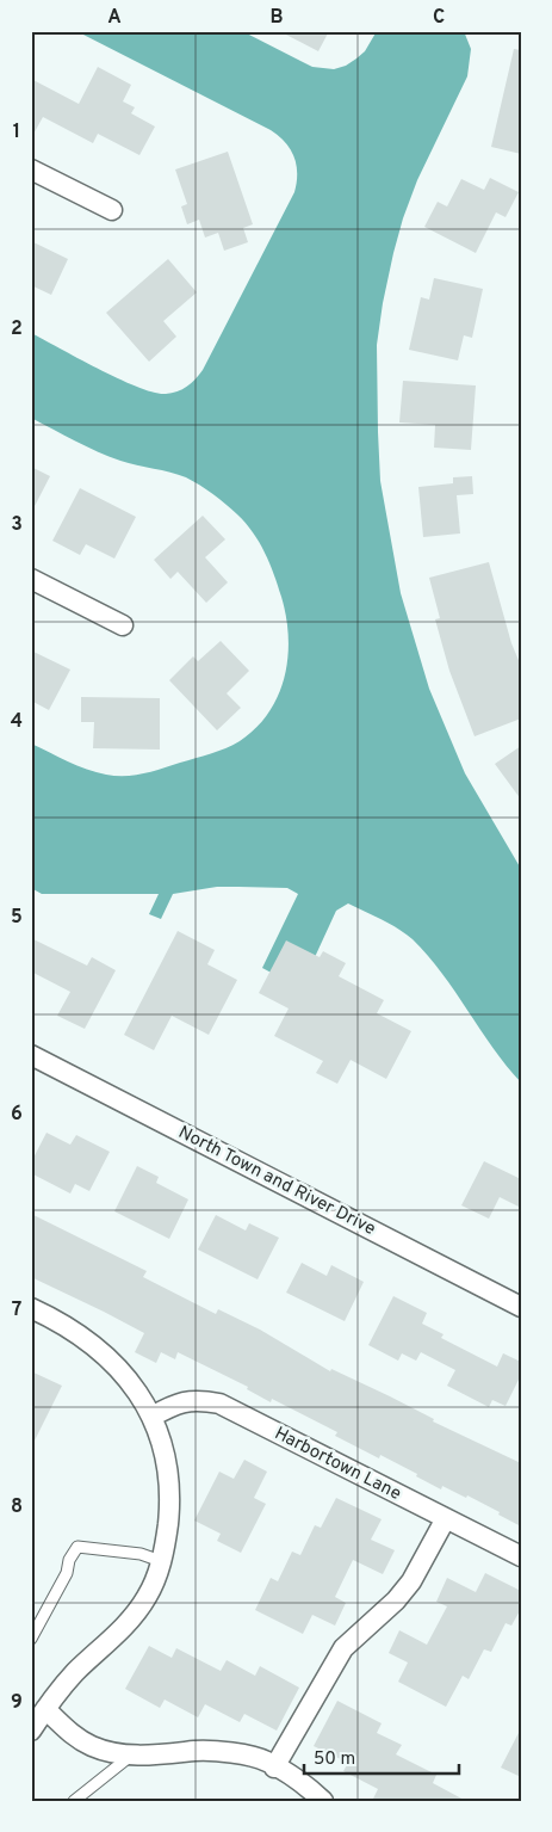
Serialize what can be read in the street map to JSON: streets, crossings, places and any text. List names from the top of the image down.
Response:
{
  "streets": {
    "street": ["North Town and River Drive", "Harbortown Lane"]
  },
  "scale_bar": "50 m",
  "grid": {
    "columns": ["A", "B", "C"],
    "rows": [
      "1",
      "2",
      "3",
      "4",
      "5",
      "6",
      "7",
      "8",
      "9"
    ]
  }
}
